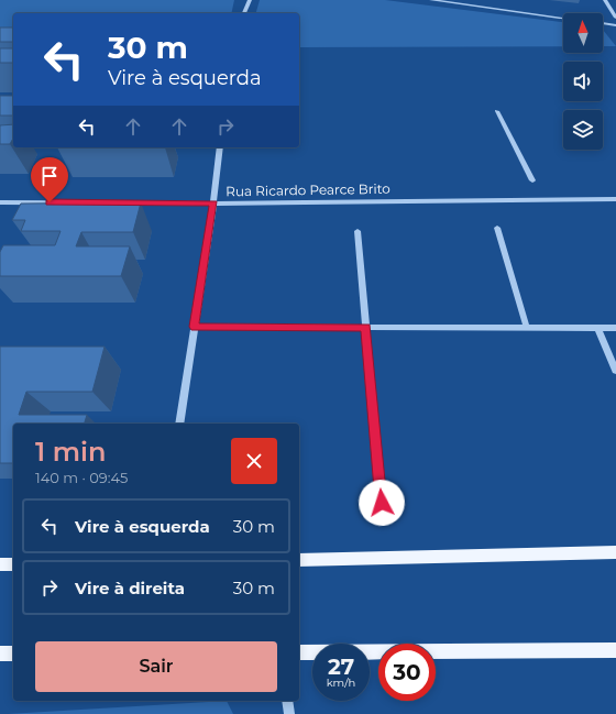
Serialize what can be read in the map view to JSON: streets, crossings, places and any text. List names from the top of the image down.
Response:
{
  "streets": {
    "street": ["Rua Ricardo Pearce Brito"]
  },
  "north": "top",
  "page": {
    "turn": ["30 m", "Vire à esquerda"],
    "heading": ["1 min", "140 m · 09:45"],
    "list": [
      {
        "name": "Vire à esquerda",
        "value": "30 m"
      },
      {
        "name": "Vire à direita",
        "value": "30 m"
      }
    ],
    "buttons": "Sair",
    "speed": "27 km/h",
    "limit": "30"
  }
}
